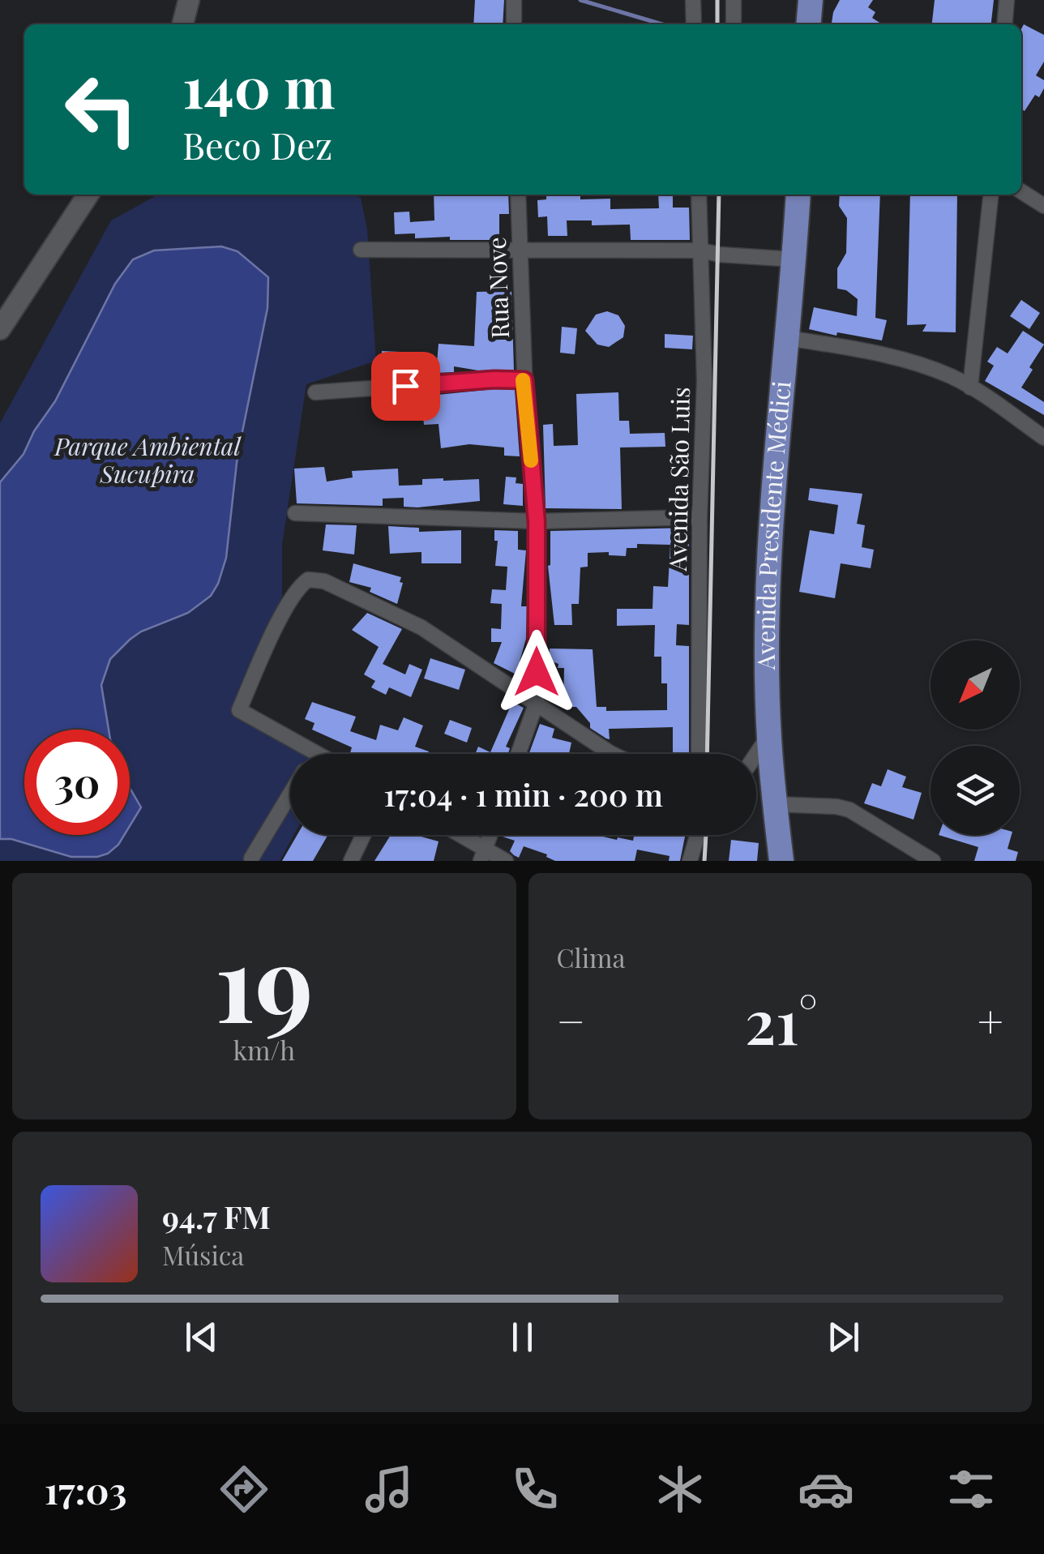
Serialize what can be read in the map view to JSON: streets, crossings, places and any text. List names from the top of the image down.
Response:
{
  "streets": {
    "main road": ["Avenida Presidente Médici"],
    "street": ["Rua Nove", "Avenida São Luis"]
  },
  "parks": ["Parque Ambiental Sucupira"],
  "north": "bottom left",
  "page": {
    "turn": ["140 m", "Beco Dez"],
    "limit": "30",
    "trip": "17:04 · 1 min · 200 m",
    "tile": [
      ["19", "km/h"],
      "Clima"
    ],
    "heat": ["−", "21°", "+"],
    "song": ["94.7 FM", "Música"],
    "tabs": "17:03"
  }
}
